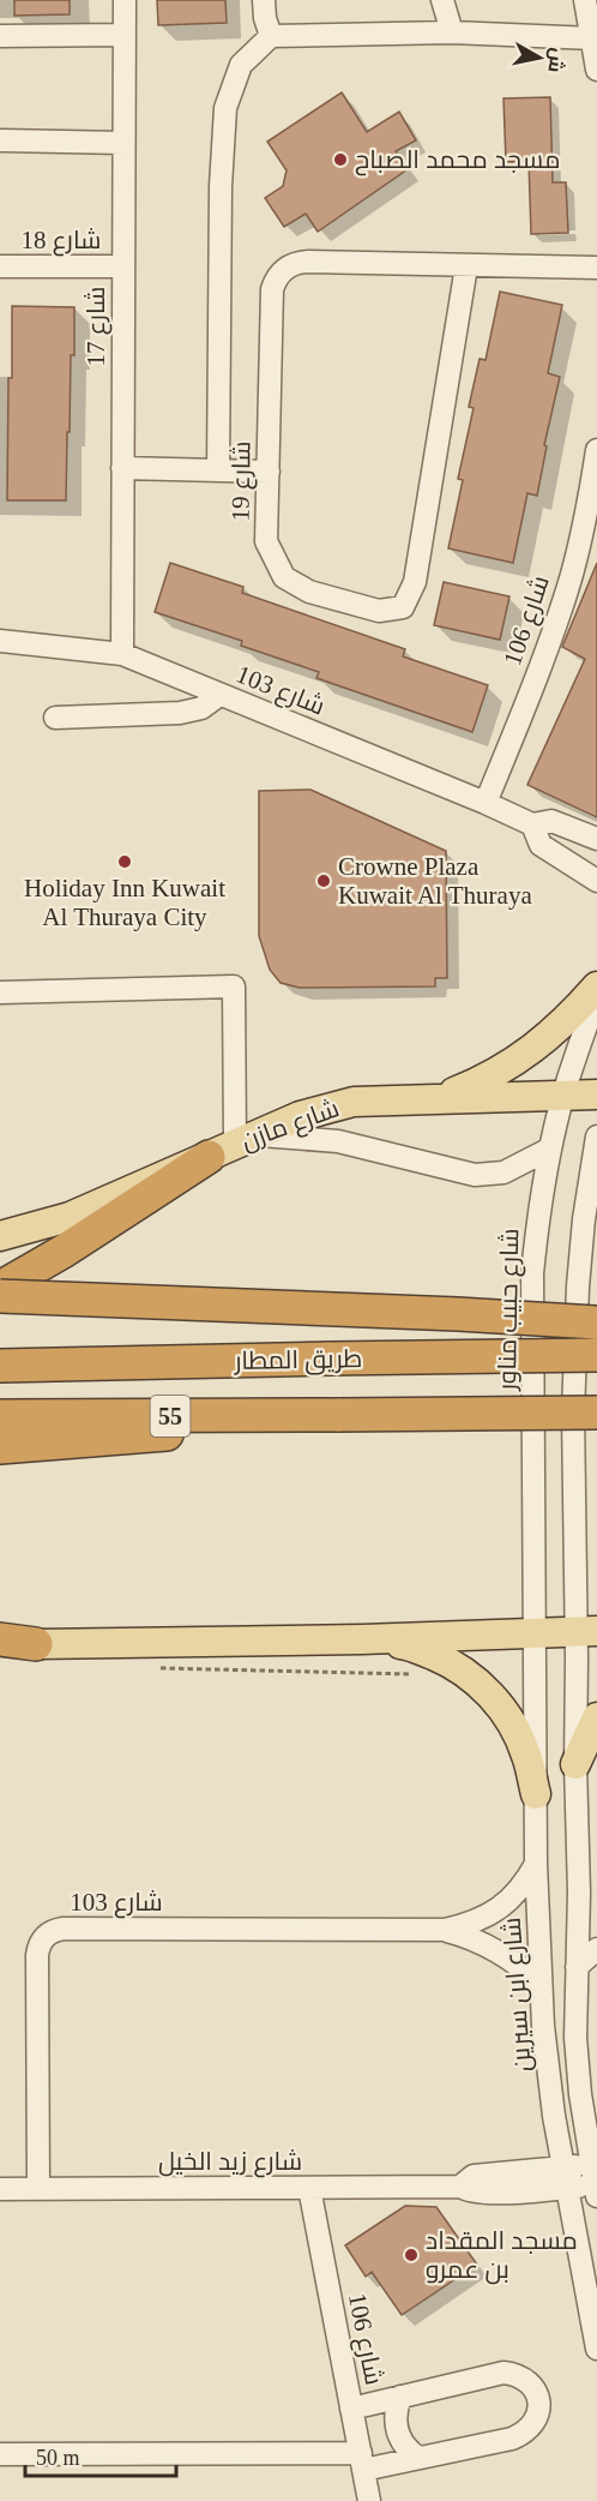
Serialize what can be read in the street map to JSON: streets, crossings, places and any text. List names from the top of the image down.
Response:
{
  "streets": {
    "highway": ["طريق المطار", "55"],
    "main road": ["شارع مازن"],
    "street": [
      "شارع 18",
      "شارع 17",
      "شارع 19",
      "شارع 106",
      "شارع 103",
      "شارع حبيب مناور",
      "شارع ابن سيرين",
      "شارع زيد الخيل"
    ]
  },
  "crossings": [
    ["شارع 18", "شارع 17"],
    ["شارع 17", "شارع 103"],
    ["شارع 106", "شارع 103"],
    ["شارع 106", "شارع زيد الخيل"],
    ["شارع 103", "شارع ابن سيرين"],
    ["شارع 103", "شارع زيد الخيل"],
    ["شارع مازن", "شارع حبيب مناور"],
    ["شارع حبيب مناور", "شارع ابن سيرين"],
    ["شارع ابن سيرين", "شارع زيد الخيل"]
  ],
  "places": [
    "مسجد محمد الصباح",
    "Holiday Inn Kuwait Al Thuraya City",
    "Crowne Plaza Kuwait Al Thuraya",
    "مسجد المقداد بن عمرو"
  ],
  "scale_bar": "50 m",
  "north": "right"
}
